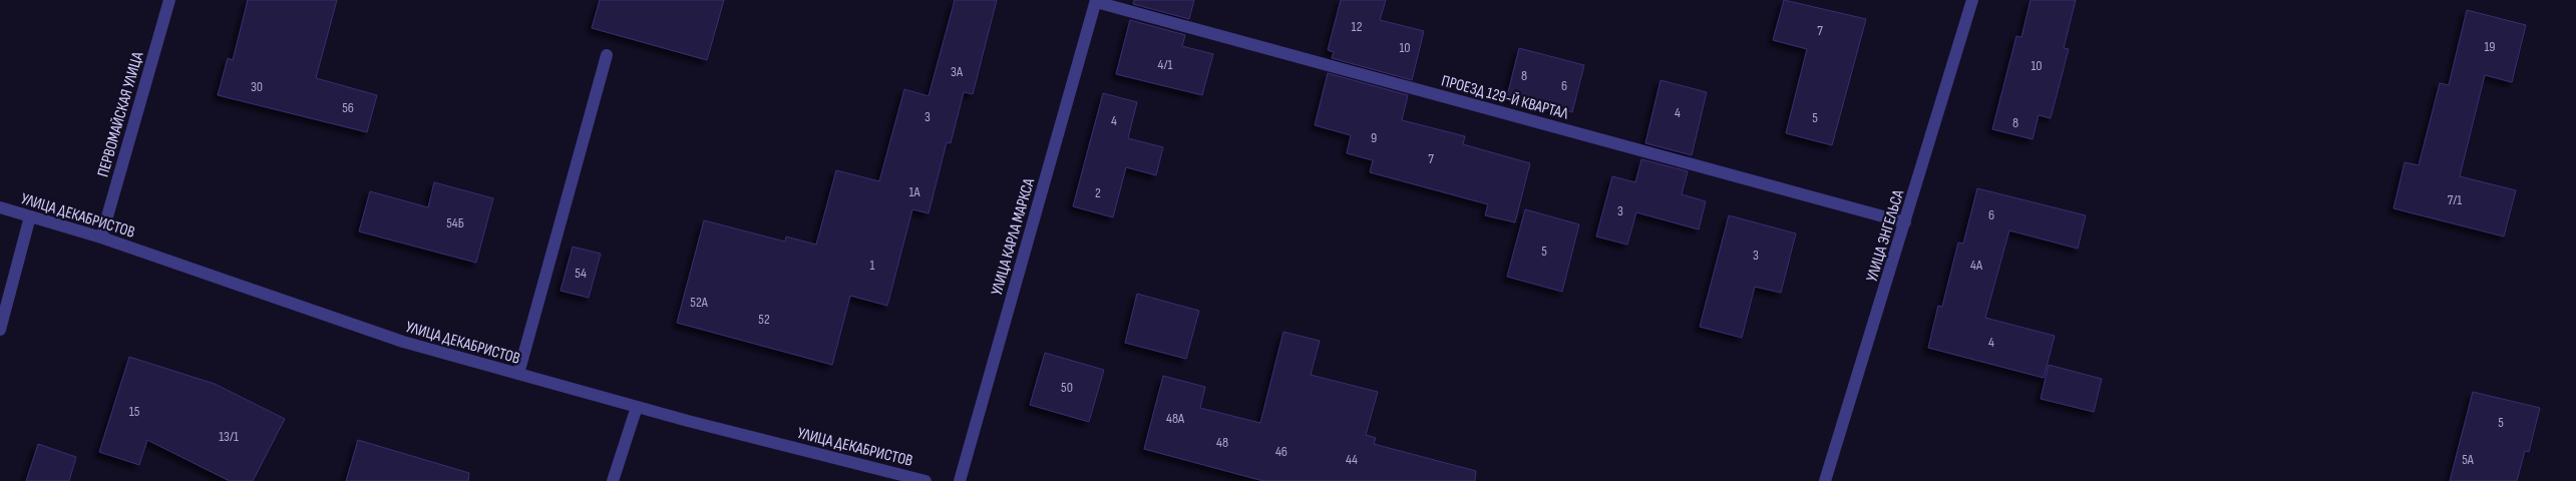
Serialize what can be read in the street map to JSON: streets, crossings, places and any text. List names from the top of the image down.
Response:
{
  "streets": {
    "street": [
      "ПРОЕЗД 129-Й КВАРТАЛ",
      "ПЕРВОМАЙСКАЯ УЛИЦА",
      "УЛИЦА ДЕКАБРИСТОВ",
      "УЛИЦА ЭНГЕЛЬСА",
      "УЛИЦА КАРЛА МАРКСА"
    ]
  },
  "crossings": [
    ["ПРОЕЗД 129-Й КВАРТАЛ", "УЛИЦА ЭНГЕЛЬСА"],
    ["ПРОЕЗД 129-Й КВАРТАЛ", "УЛИЦА КАРЛА МАРКСА"],
    ["ПЕРВОМАЙСКАЯ УЛИЦА", "УЛИЦА ДЕКАБРИСТОВ"]
  ],
  "house_numbers": [
    "12",
    "7",
    "19",
    "10",
    "4/1",
    "10",
    "3А",
    "8",
    "6",
    "30",
    "56",
    "4",
    "3",
    "5",
    "4",
    "8",
    "9",
    "7",
    "1А",
    "2",
    "7/1",
    "3",
    "6",
    "54Б",
    "5",
    "3",
    "1",
    "4А",
    "54",
    "52А",
    "52",
    "4",
    "50",
    "15",
    "48А",
    "5",
    "13/1",
    "48",
    "46",
    "44",
    "5А"
  ]
}
